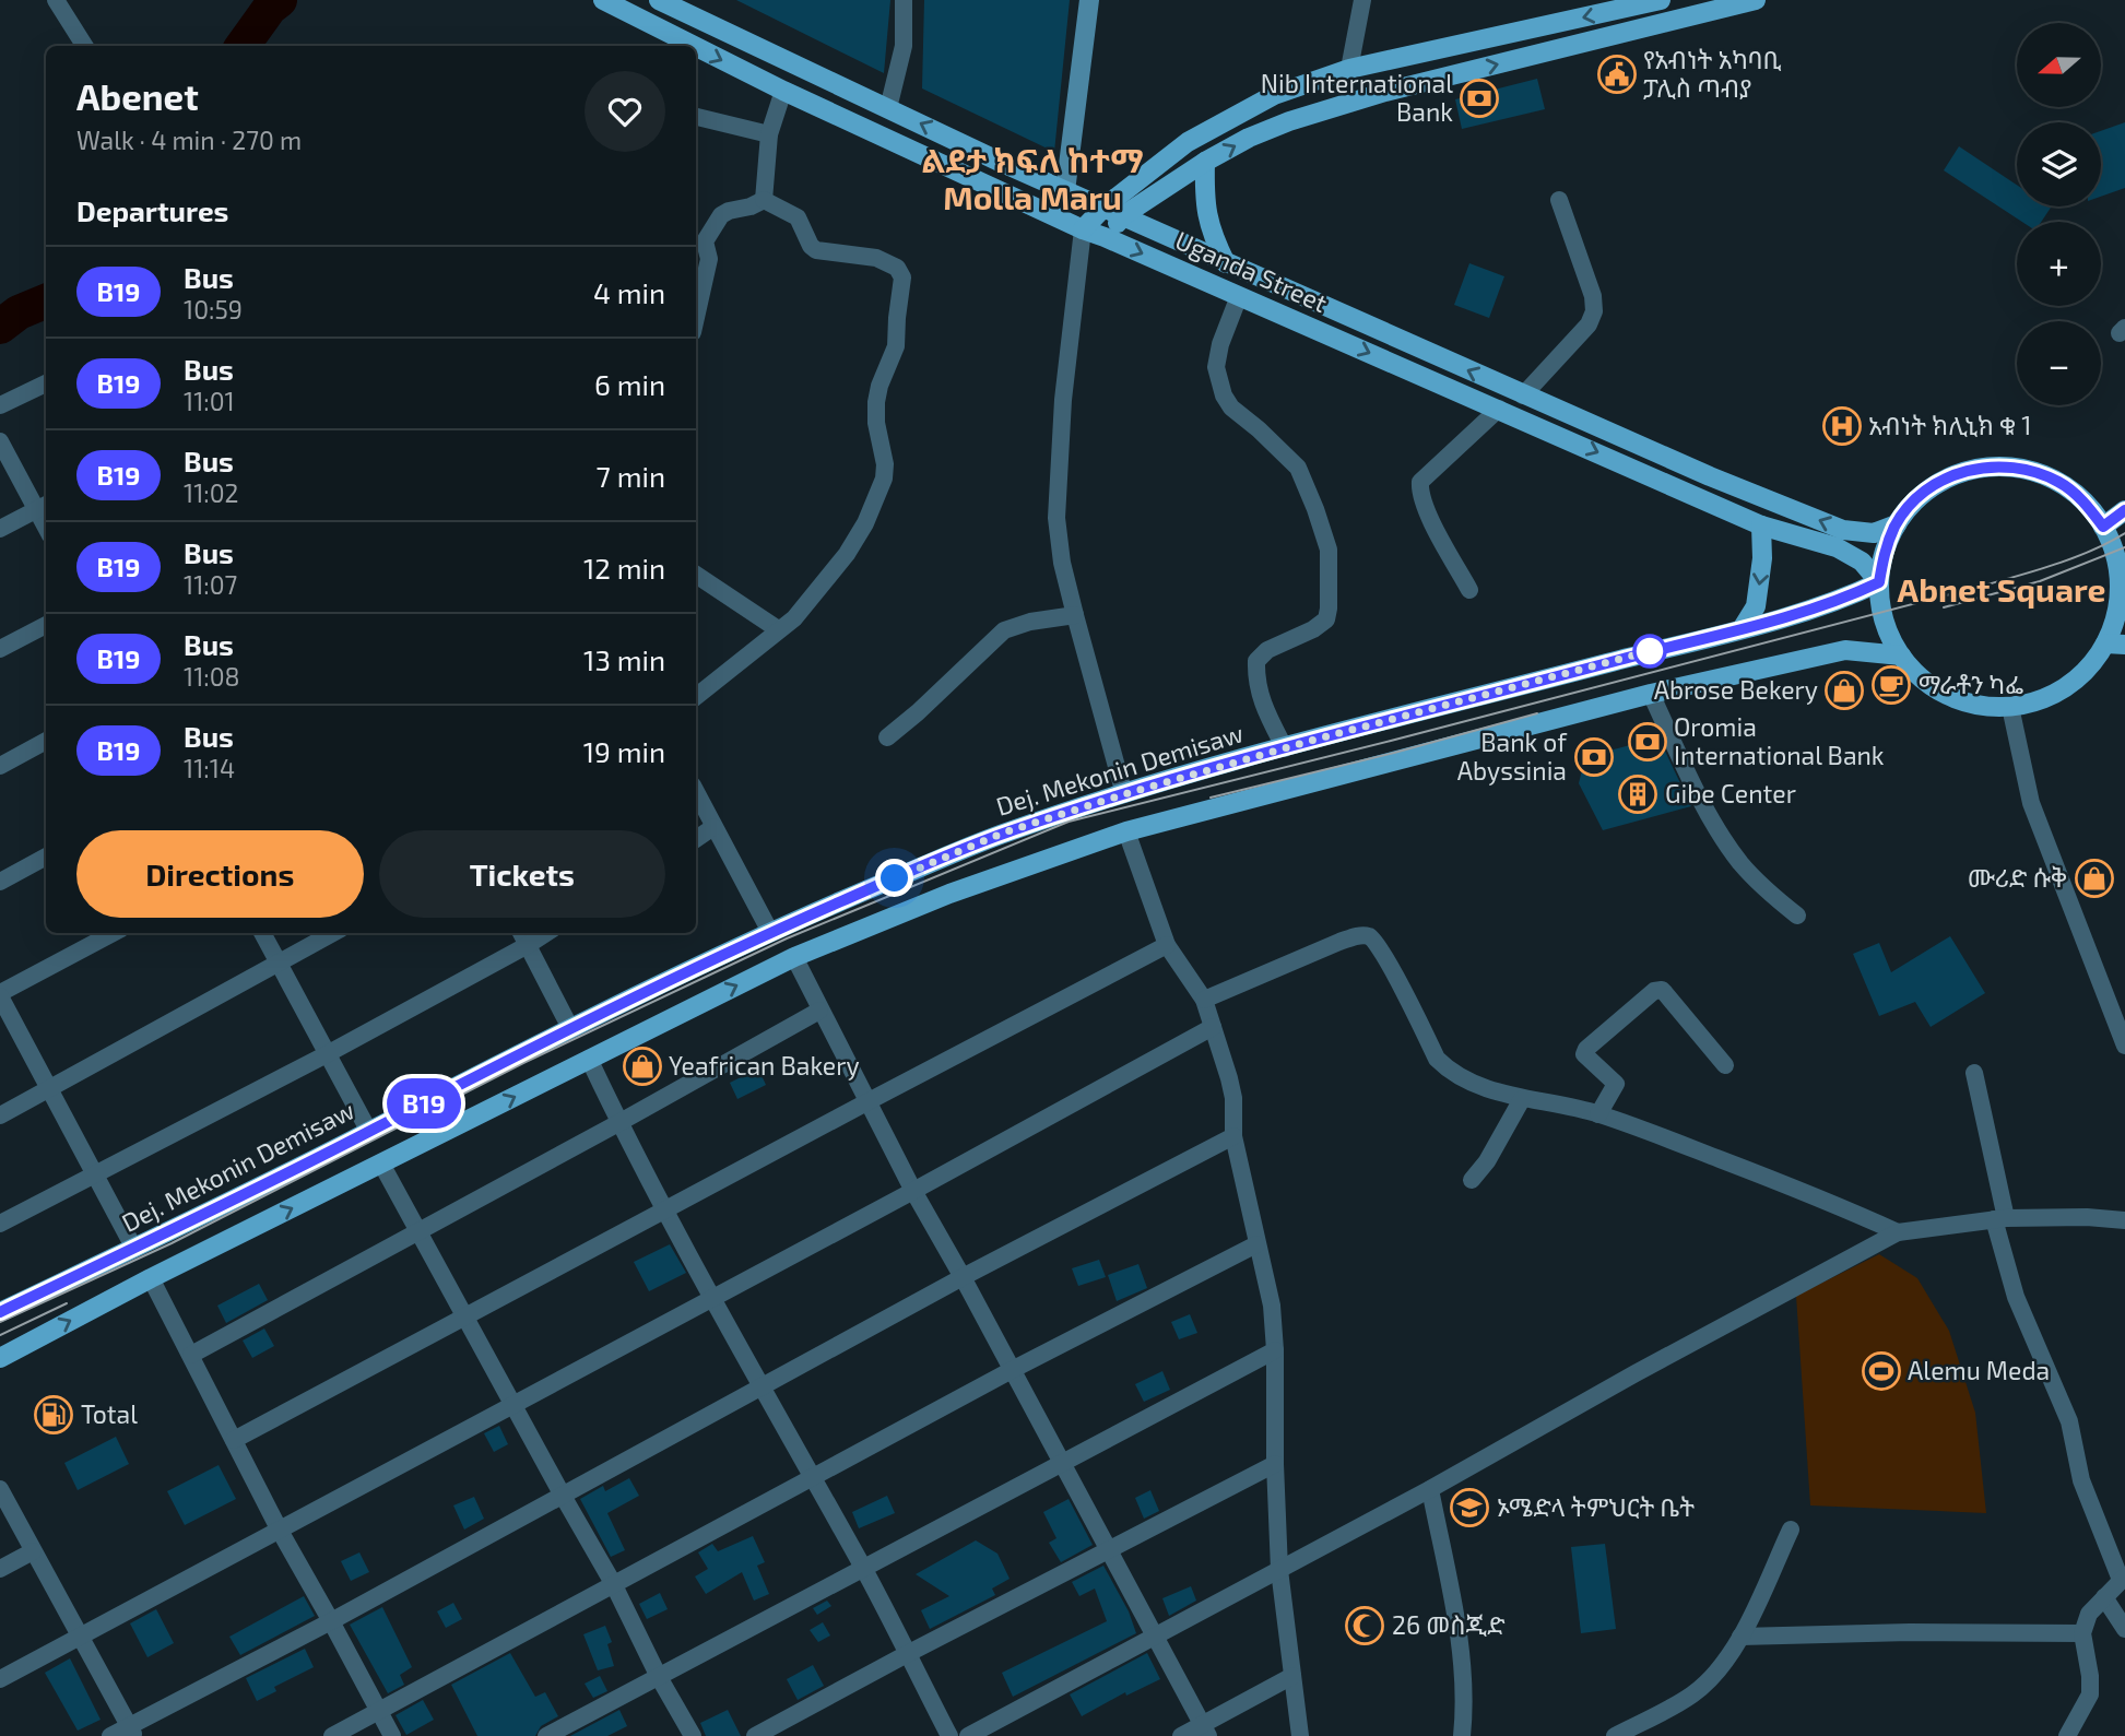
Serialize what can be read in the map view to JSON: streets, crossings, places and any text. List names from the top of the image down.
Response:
{
  "streets": {
    "main road": ["Uganda Street", "Dej. Mekonin Demisaw"]
  },
  "crossings": [
    ["Uganda Street", "Dej. Mekonin Demisaw"]
  ],
  "districts": ["ልደታ ክፍለ ከተማ Molla Maru", "Abnet Square"],
  "places": {
    "public building": ["የአብነት አካባቢ ፓሊስ ጣብያ"],
    "bank": ["Nib International Bank", "Oromia International Bank", "Bank of Abyssinia"],
    "hospital": ["አብነት ክሊኒክ ቁ 1"],
    "cafe": ["ማራቶን ካፌ"],
    "shop": ["Abrose Bekery", "ሙሪድ ሱቅ", "Yeafrican Bakery"],
    "building": ["Gibe Center"],
    "sports": ["Alemu Meda"],
    "fuel station": ["Total"],
    "school or university": ["ኦሜድላ ትምህርት ቤት"],
    "mosque": ["26 መስጂድ"]
  },
  "lines": ["bus line B19"],
  "north": "left",
  "page": {
    "on_map": "B19",
    "map_buttons": ["+", "−"],
    "heading": [
      ["Abenet", "Walk · 4 min · 270 m"],
      "Departures"
    ],
    "list": [
      {
        "mark": "B19",
        "name": "Bus",
        "note": "10:59",
        "value": "4 min"
      },
      {
        "mark": "B19",
        "name": "Bus",
        "note": "11:01",
        "value": "6 min"
      },
      {
        "mark": "B19",
        "name": "Bus",
        "note": "11:02",
        "value": "7 min"
      },
      {
        "mark": "B19",
        "name": "Bus",
        "note": "11:07",
        "value": "12 min"
      },
      {
        "mark": "B19",
        "name": "Bus",
        "note": "11:08",
        "value": "13 min"
      },
      {
        "mark": "B19",
        "name": "Bus",
        "note": "11:14",
        "value": "19 min"
      }
    ],
    "buttons": ["Directions", "Tickets"]
  }
}
